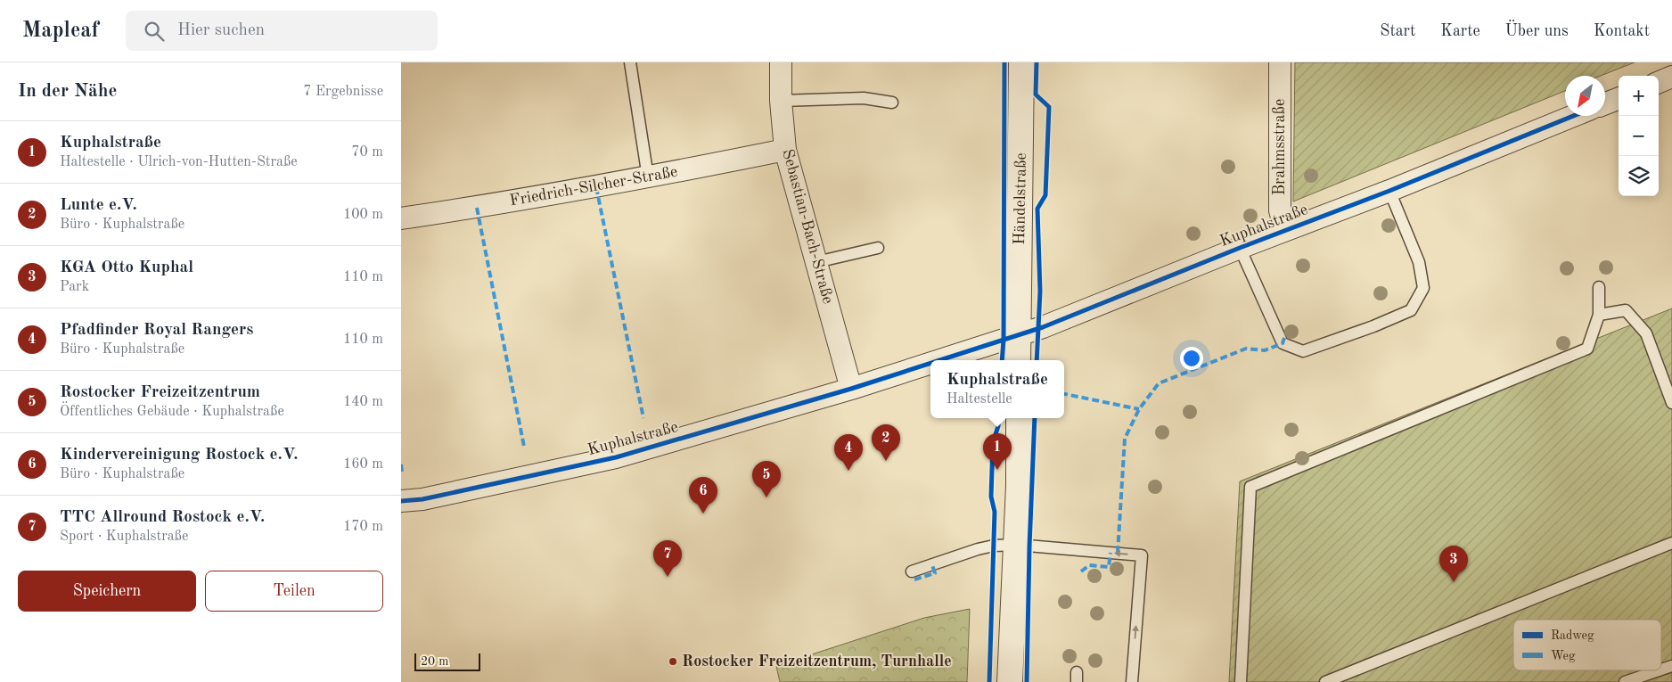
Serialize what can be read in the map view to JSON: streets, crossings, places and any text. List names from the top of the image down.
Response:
{
  "streets": {
    "street": [
      "Brahmsstraße",
      "Friedrich-Silcher-Straße",
      "Händelstraße",
      "Kuphalstraße",
      "Sebastian-Bach-Straße"
    ]
  },
  "crossings": [
    ["Brahmsstraße", "Kuphalstraße"],
    ["Friedrich-Silcher-Straße", "Sebastian-Bach-Straße"],
    ["Händelstraße", "Kuphalstraße"],
    ["Kuphalstraße", "Sebastian-Bach-Straße"]
  ],
  "places": ["Rostocker Freizeitzentrum, Turnhalle"],
  "legend": ["Radweg", "Weg"],
  "scale_bar": "20 m",
  "north": "bottom left",
  "page": {
    "header": "Mapleaf",
    "search": "Hier suchen",
    "nav": [
      "Start",
      "Karte",
      "Über uns",
      "Kontakt"
    ],
    "heading": ["In der Nähe", "7 Ergebnisse"],
    "map_buttons": ["+", "−"],
    "list": [
      {
        "mark": "1",
        "name": "Kuphalstraße",
        "note": "Haltestelle · Ulrich-von-Hutten-Straße",
        "value": "70 m"
      },
      {
        "mark": "2",
        "name": "Lunte e.V.",
        "note": "Büro · Kuphalstraße",
        "value": "100 m"
      },
      {
        "mark": "3",
        "name": "KGA Otto Kuphal",
        "note": "Park",
        "value": "110 m"
      },
      {
        "mark": "4",
        "name": "Pfadfinder Royal Rangers",
        "note": "Büro · Kuphalstraße",
        "value": "110 m"
      },
      {
        "mark": "5",
        "name": "Rostocker Freizeitzentrum",
        "note": "Öffentliches Gebäude · Kuphalstraße",
        "value": "140 m"
      },
      {
        "mark": "6",
        "name": "Kindervereinigung Rostock e.V.",
        "note": "Büro · Kuphalstraße",
        "value": "160 m"
      },
      {
        "mark": "7",
        "name": "TTC Allround Rostock e.V.",
        "note": "Sport · Kuphalstraße",
        "value": "170 m"
      }
    ],
    "popup": ["Kuphalstraße", "Haltestelle"],
    "pins": [
      "2",
      "1",
      "4",
      "5",
      "6",
      "7",
      "3"
    ],
    "buttons": ["Speichern", "Teilen"],
    "scale": "20 m"
  }
}
